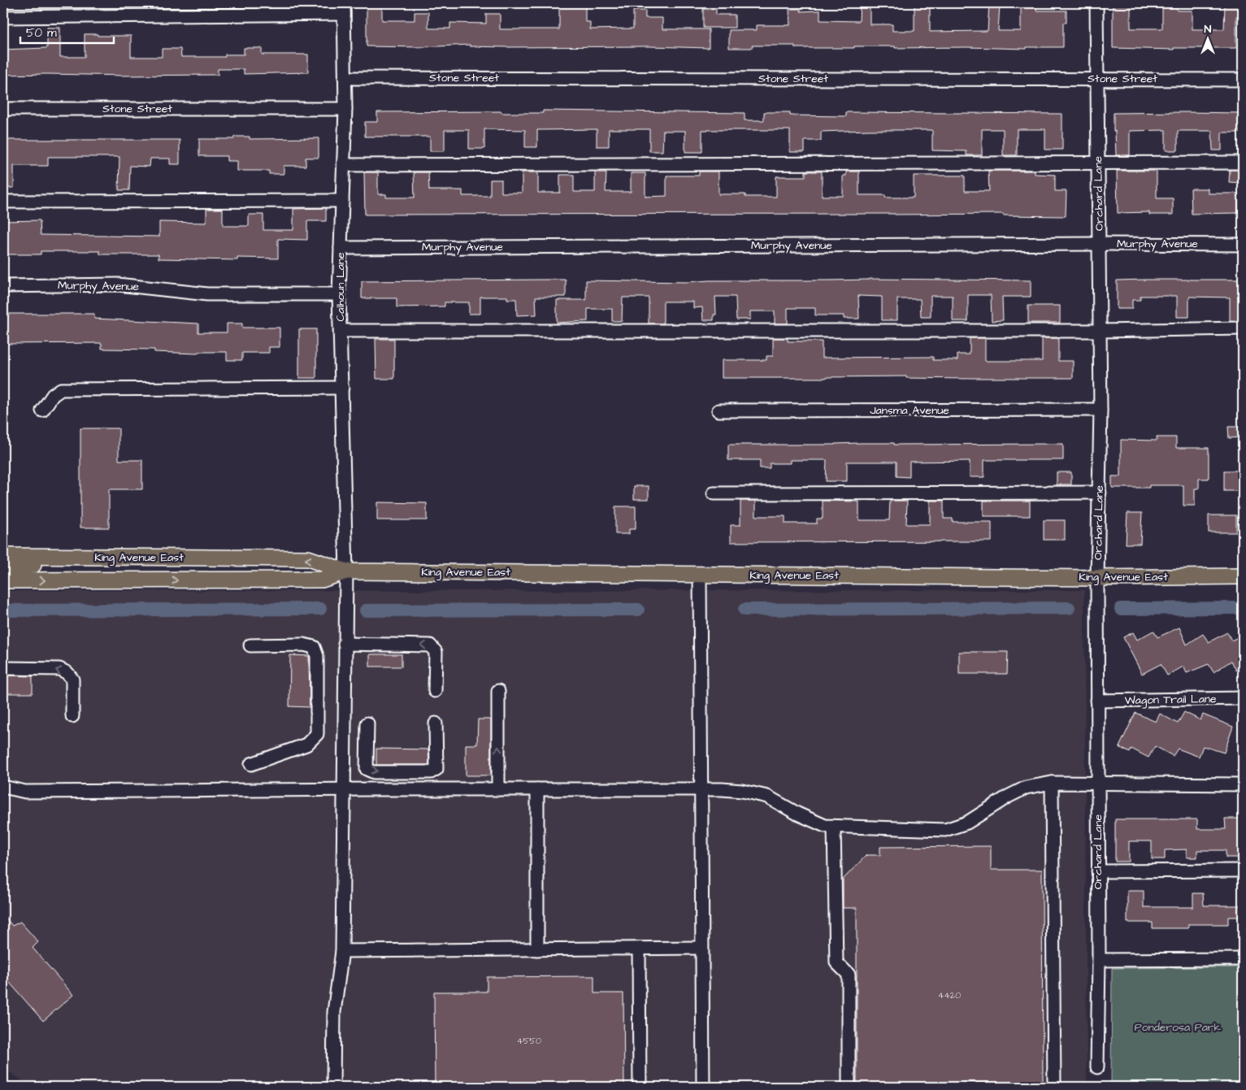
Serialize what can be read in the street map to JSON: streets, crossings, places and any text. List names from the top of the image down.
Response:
{
  "streets": {
    "main road": ["King Avenue East"],
    "street": [
      "Stone Street",
      "Orchard Lane",
      "Murphy Avenue",
      "Calhoun Lane",
      "Jansma Avenue",
      "Wagon Trail Lane"
    ]
  },
  "crossings": [
    ["Stone Street", "Orchard Lane"],
    ["Stone Street", "Calhoun Lane"],
    ["Orchard Lane", "Murphy Avenue"],
    ["Orchard Lane", "Jansma Avenue"],
    ["Orchard Lane", "King Avenue East"],
    ["Orchard Lane", "Wagon Trail Lane"],
    ["Murphy Avenue", "Calhoun Lane"],
    ["Calhoun Lane", "King Avenue East"]
  ],
  "parks": ["Ponderosa Park"],
  "house_numbers": ["4420", "4550"],
  "scale_bar": "50 m",
  "north": "top"
}
